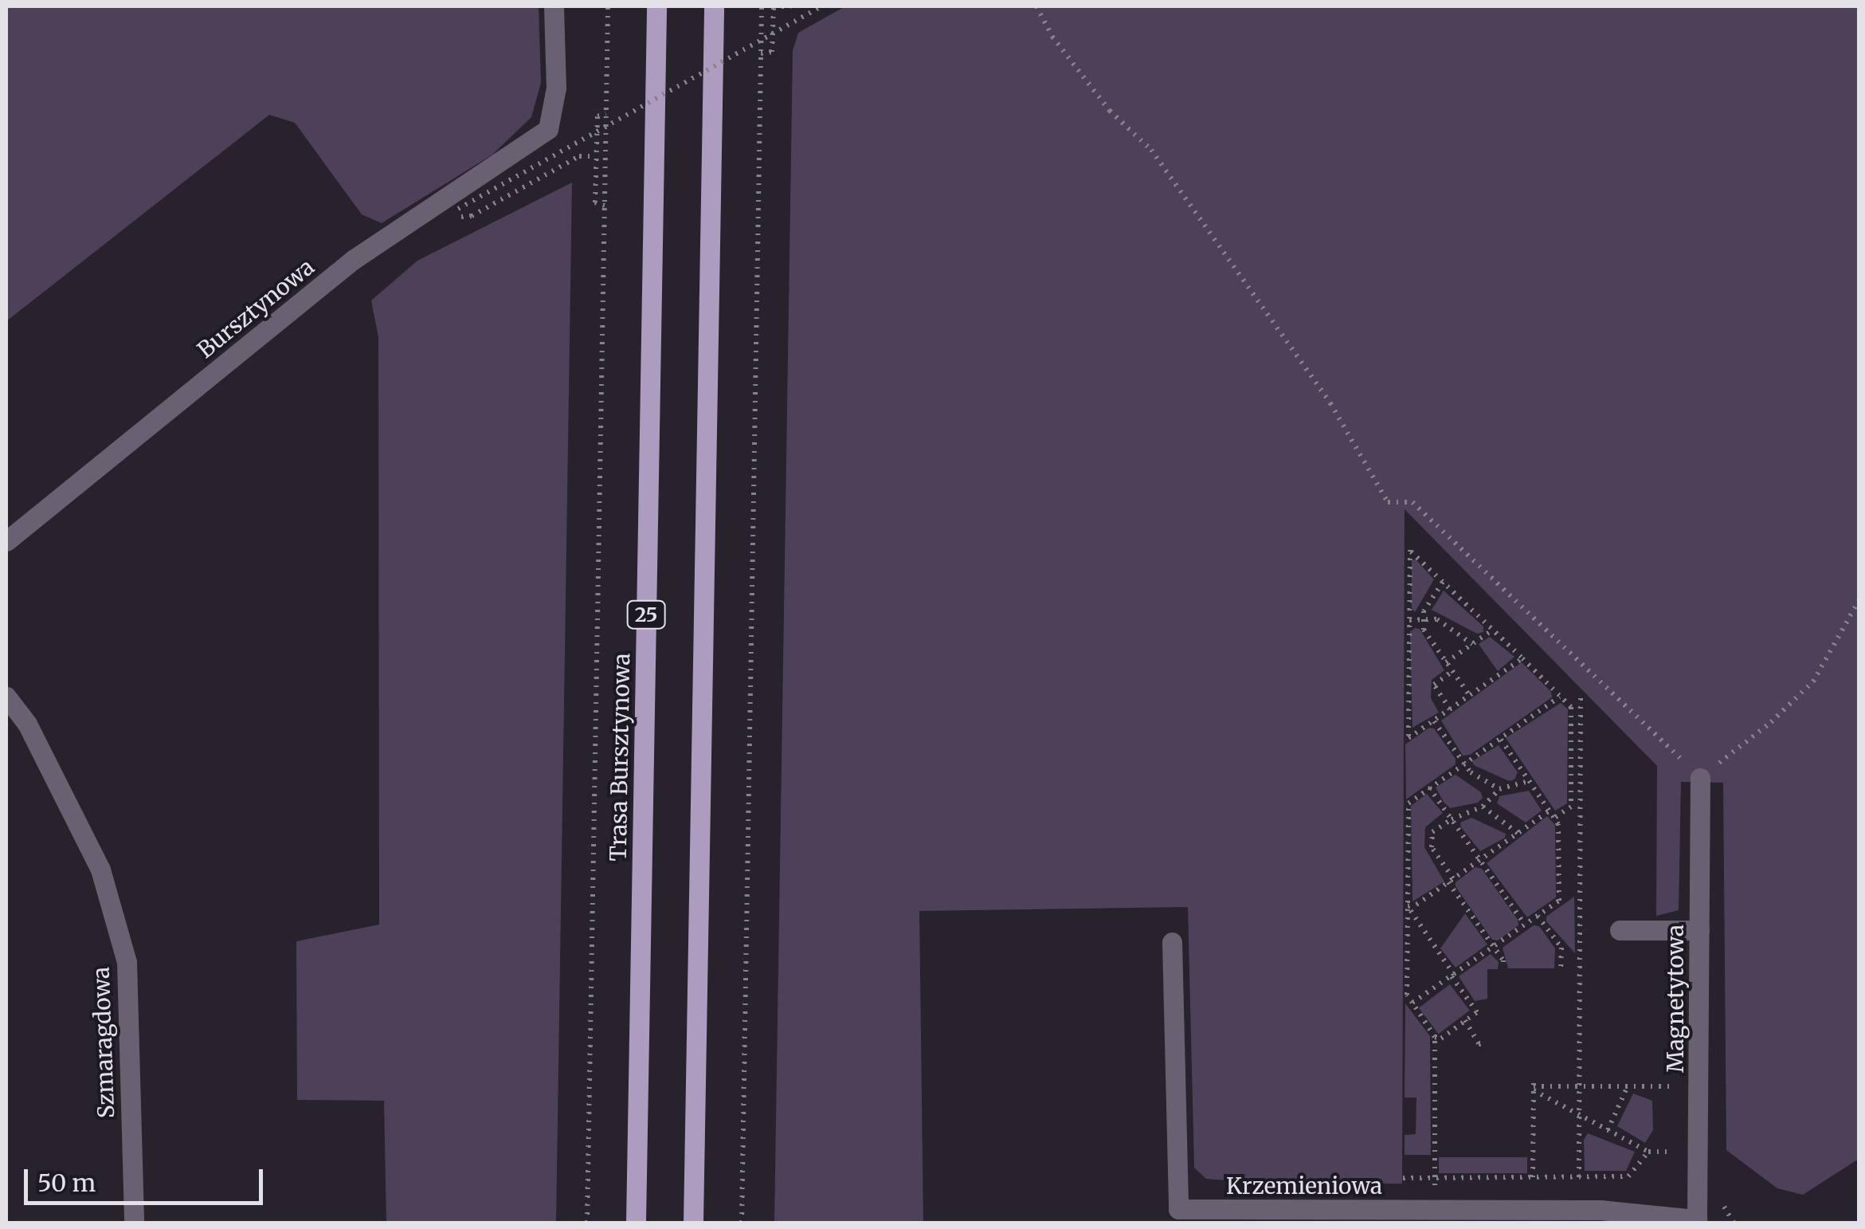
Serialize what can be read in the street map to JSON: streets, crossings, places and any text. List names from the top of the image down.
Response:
{
  "streets": {
    "main road": ["25", "Trasa Bursztynowa"],
    "street": [
      "Bursztynowa",
      "Magnetytowa",
      "Szmaragdowa",
      "Krzemieniowa"
    ]
  },
  "crossings": [
    ["Magnetytowa", "Krzemieniowa"]
  ],
  "scale_bar": "50 m"
}
